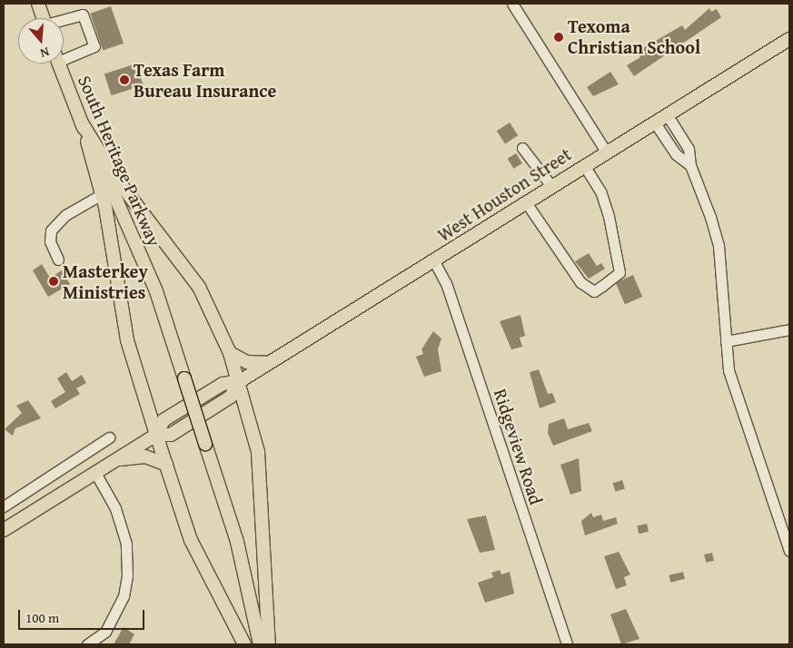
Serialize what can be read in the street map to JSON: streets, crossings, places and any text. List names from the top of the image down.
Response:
{
  "streets": {
    "main road": ["South Heritage Parkway", "West Houston Street"],
    "street": ["Ridgeview Road"]
  },
  "crossings": [
    ["West Houston Street", "Ridgeview Road"]
  ],
  "places": ["Texoma Christian School", "Texas Farm Bureau Insurance", "Masterkey Ministries"],
  "scale_bar": "100 m",
  "north": "bottom"
}
